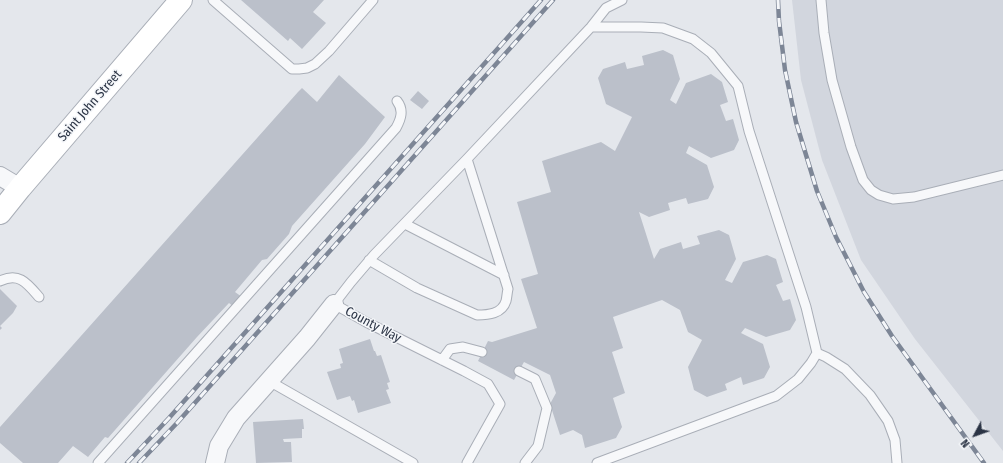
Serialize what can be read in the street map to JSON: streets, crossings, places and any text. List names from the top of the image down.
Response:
{
  "streets": {
    "main road": ["Saint John Street"],
    "street": ["County Way"]
  },
  "north": "bottom left"
}
